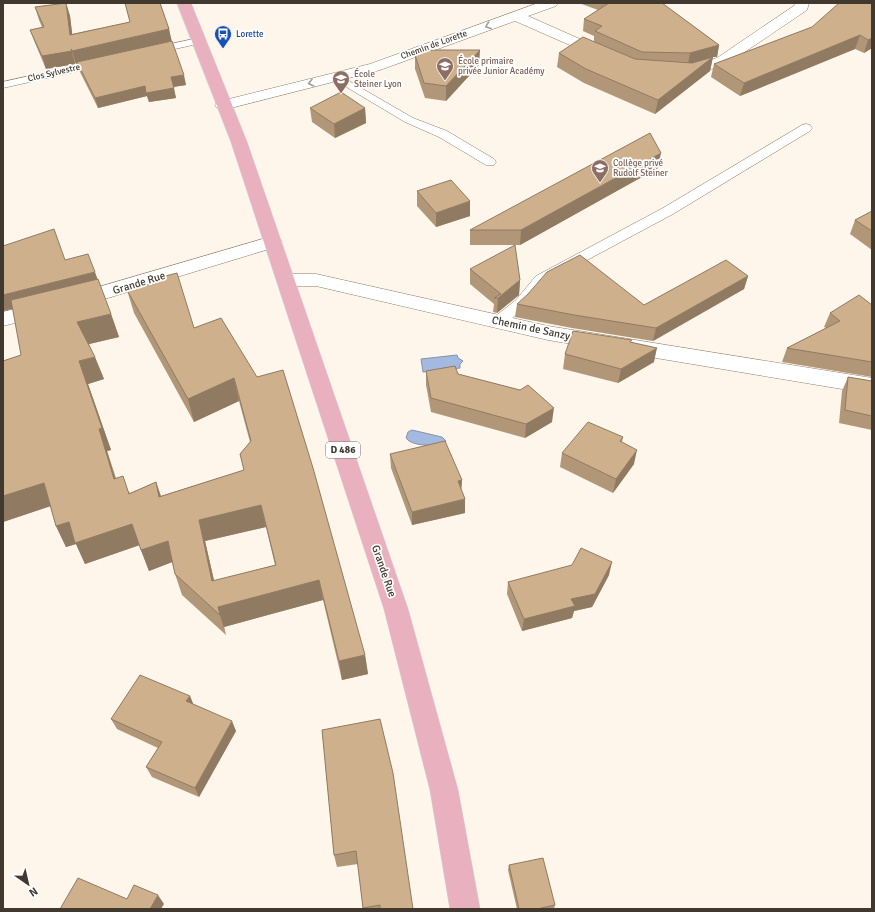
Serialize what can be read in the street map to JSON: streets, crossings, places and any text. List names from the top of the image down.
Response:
{
  "streets": {
    "main road": ["Grande Rue", "D 486"],
    "street": ["Chemin de Lorette", "Chemin de Sanzy"],
    "lane": ["Clos Sylvestre"]
  },
  "crossings": [
    ["Chemin de Lorette", "Grande Rue"],
    ["Grande Rue", "Chemin de Sanzy"]
  ],
  "one_way": ["Chemin de Lorette"],
  "places": {
    "bus stop": ["Lorette"],
    "school or university": ["École primaire privée Junior Académy", "École Steiner Lyon", "Collège privé Rudolf Steiner"]
  },
  "north": "bottom right"
}
